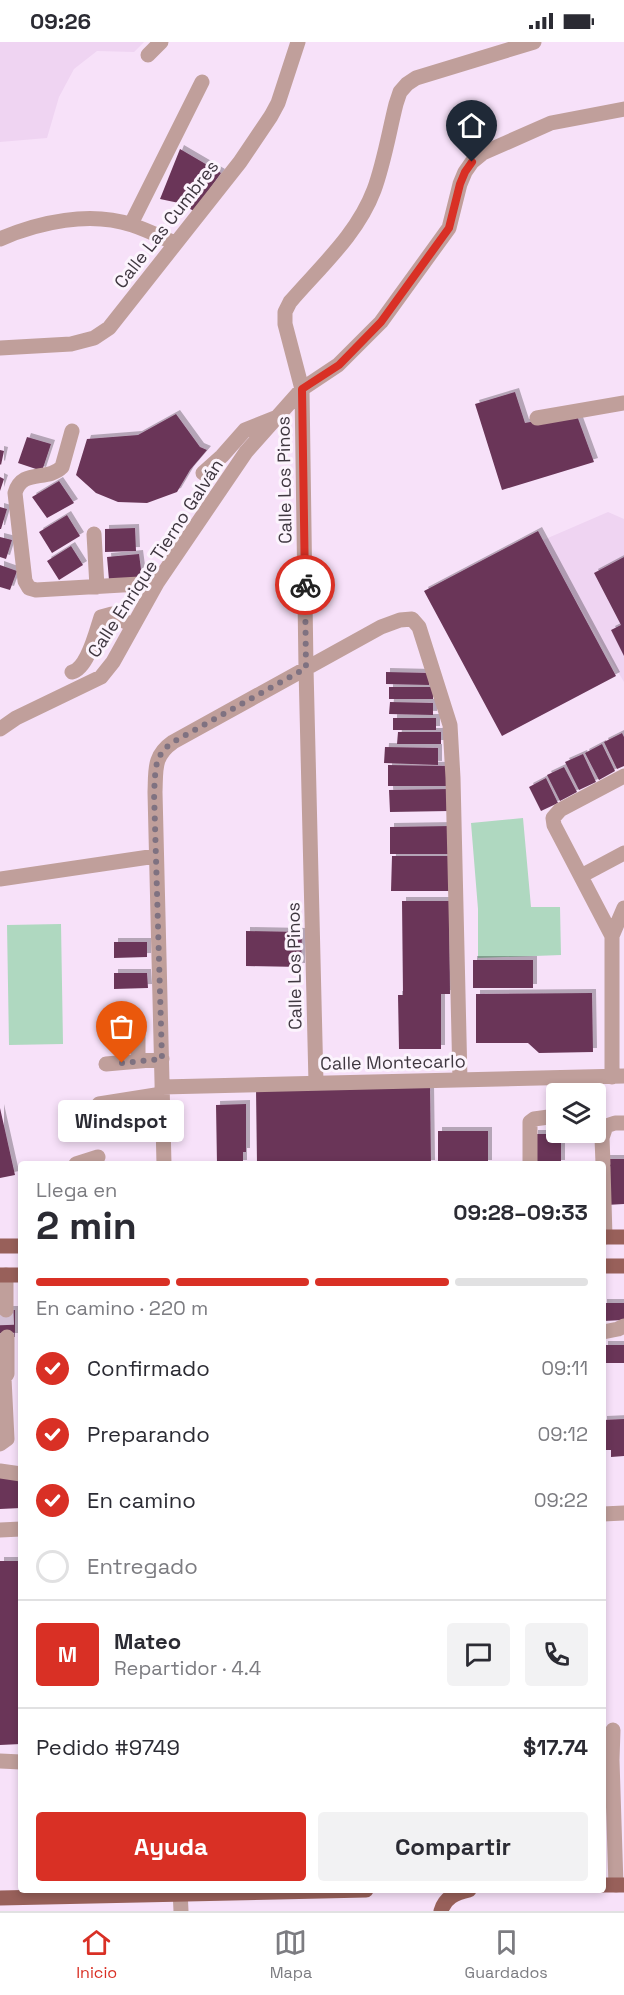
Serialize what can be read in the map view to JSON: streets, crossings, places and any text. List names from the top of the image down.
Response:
{
  "streets": {
    "street": [
      "Calle Las Cumbres",
      "Calle Los Pinos",
      "Calle Enrique Tierno Galván",
      "Calle Montecarlo"
    ]
  },
  "crossings": [
    ["Calle Los Pinos", "Calle Enrique Tierno Galván"],
    ["Calle Los Pinos", "Calle Montecarlo"]
  ],
  "places": ["Windspot"],
  "page": {
    "status": "09:26",
    "bubble": "Windspot",
    "heading": ["2 min", "Llega en", "09:28–09:33"],
    "panel": [
      "Mateo",
      "Repartidor · 4.4",
      "Pedido #9749",
      "$17.74"
    ],
    "bar": "En camino · 220 m",
    "list": [
      ["Confirmado", "09:11"],
      ["Preparando", "09:12"],
      ["En camino", "09:22"],
      "Entregado"
    ],
    "round": "M",
    "buttons": ["Ayuda", "Compartir"],
    "tabs": ["Inicio", "Mapa", "Guardados"]
  }
}
